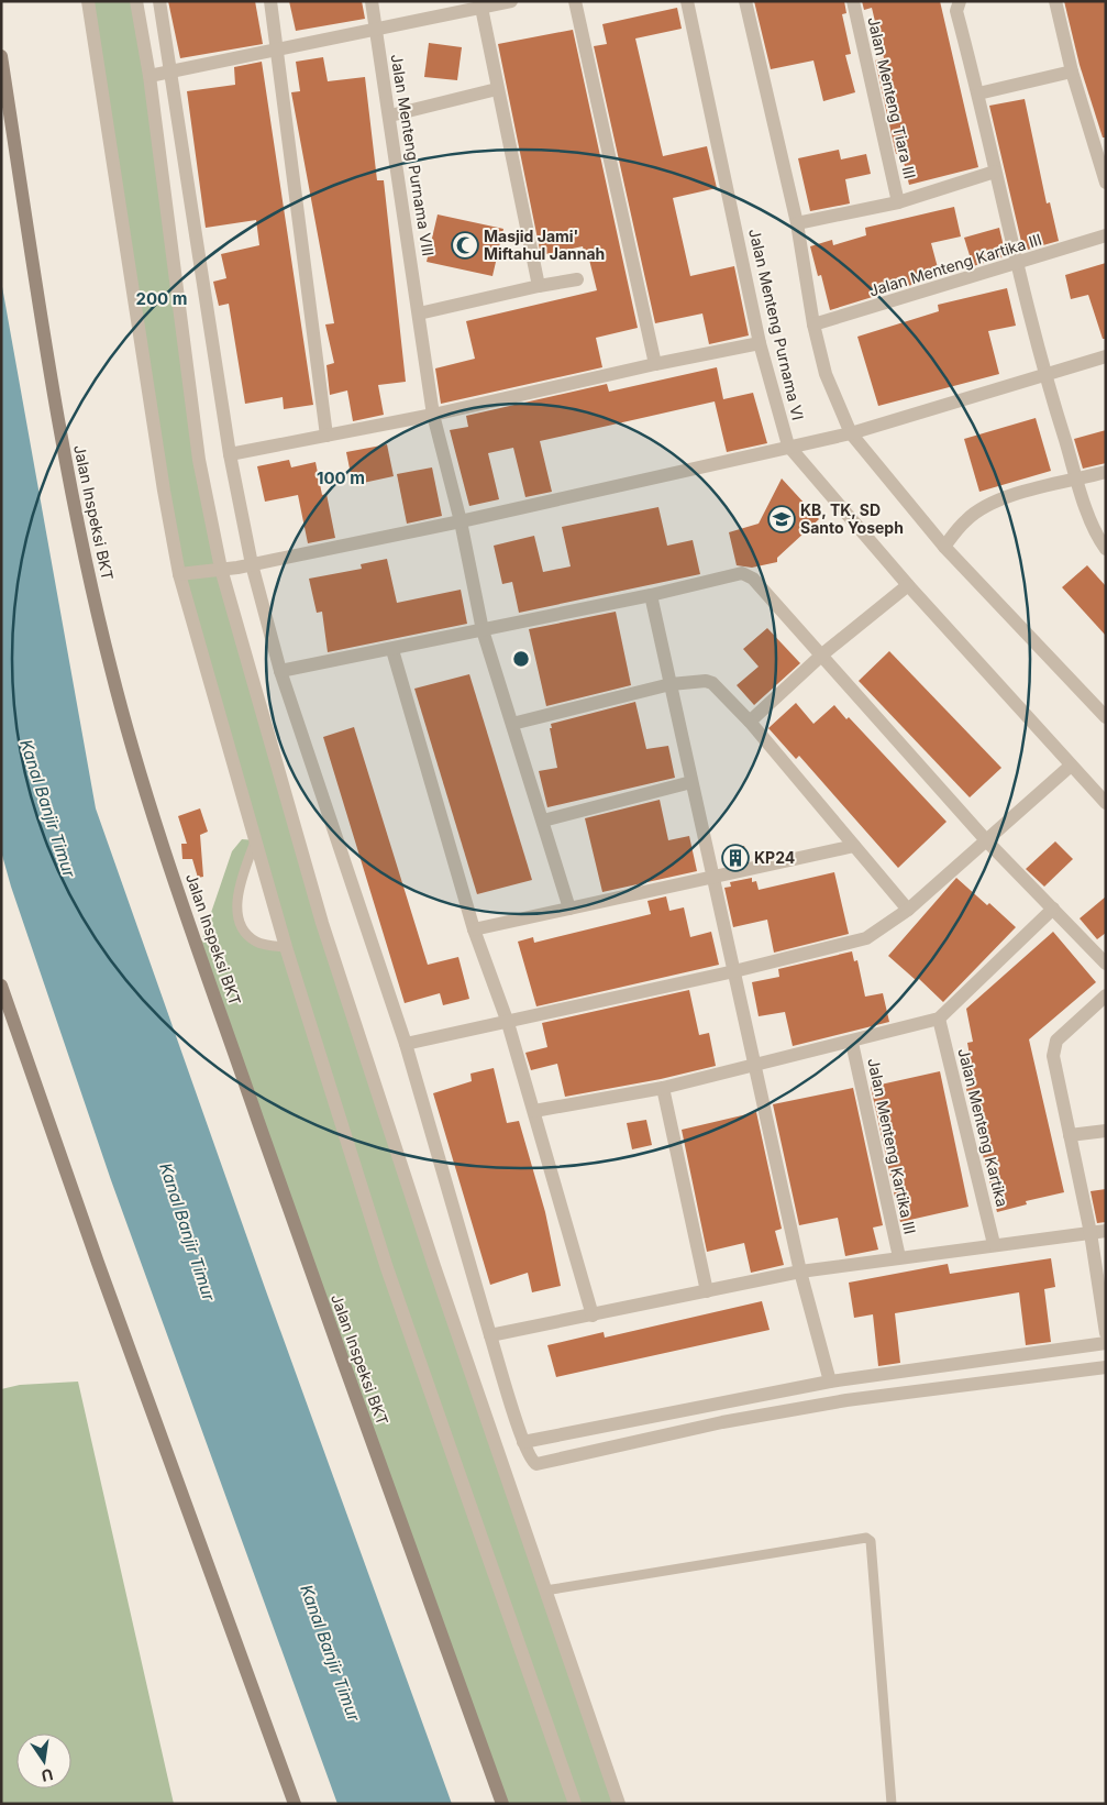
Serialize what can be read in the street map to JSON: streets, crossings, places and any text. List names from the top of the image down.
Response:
{
  "streets": {
    "street": [
      "Jalan Menteng Tiara III",
      "Jalan Menteng Purnama VIII",
      "Jalan Menteng Kartika III",
      "Jalan Menteng Purnama VI",
      "Jalan Inspeksi BKT",
      "Jalan Menteng Kartika"
    ]
  },
  "water": ["Kanal Banjir Timur"],
  "places": {
    "mosque": ["Masjid Jami' Miftahul Jannah"],
    "school or university": ["KB, TK, SD Santo Yoseph"],
    "building": ["KP24"]
  },
  "north": "bottom",
  "rings": ["200 m", "100 m"]
}
